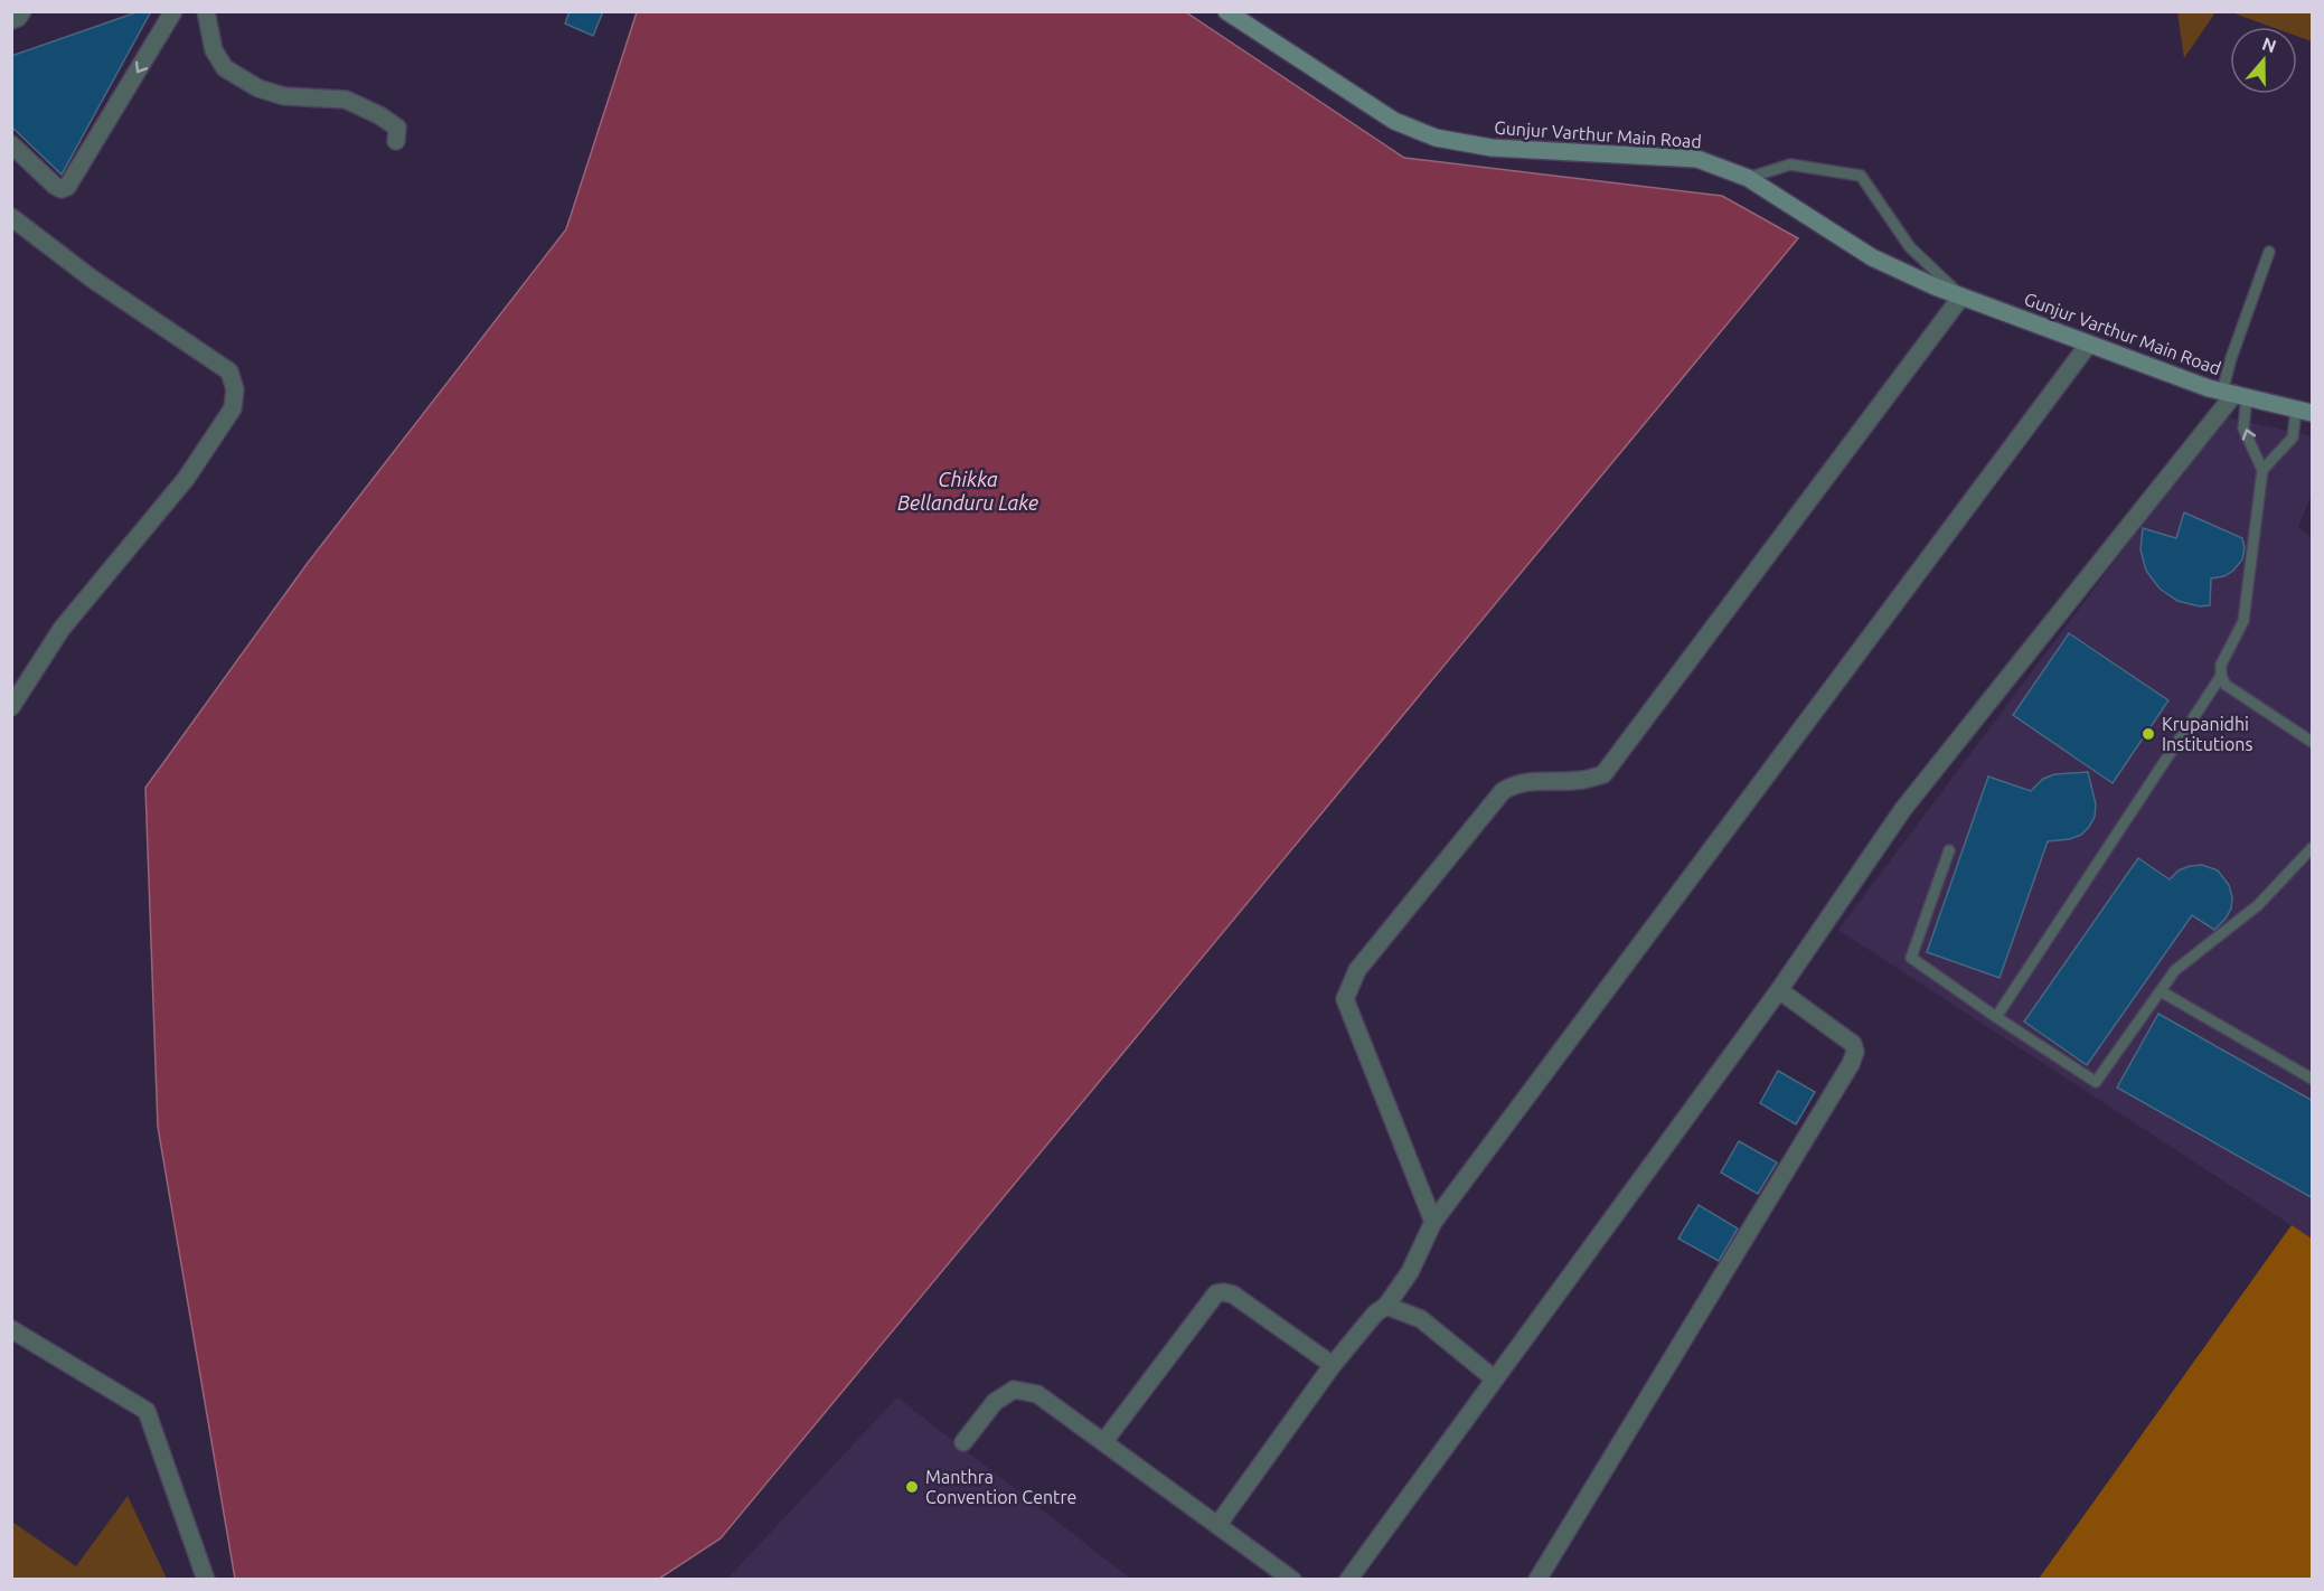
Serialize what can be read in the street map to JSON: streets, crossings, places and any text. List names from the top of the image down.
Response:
{
  "streets": {
    "main road": ["Gunjur Varthur Main Road"]
  },
  "water": ["Chikka Bellanduru Lake"],
  "places": ["Krupanidhi Institutions", "Manthra Convention Centre"],
  "north": "top"
}
